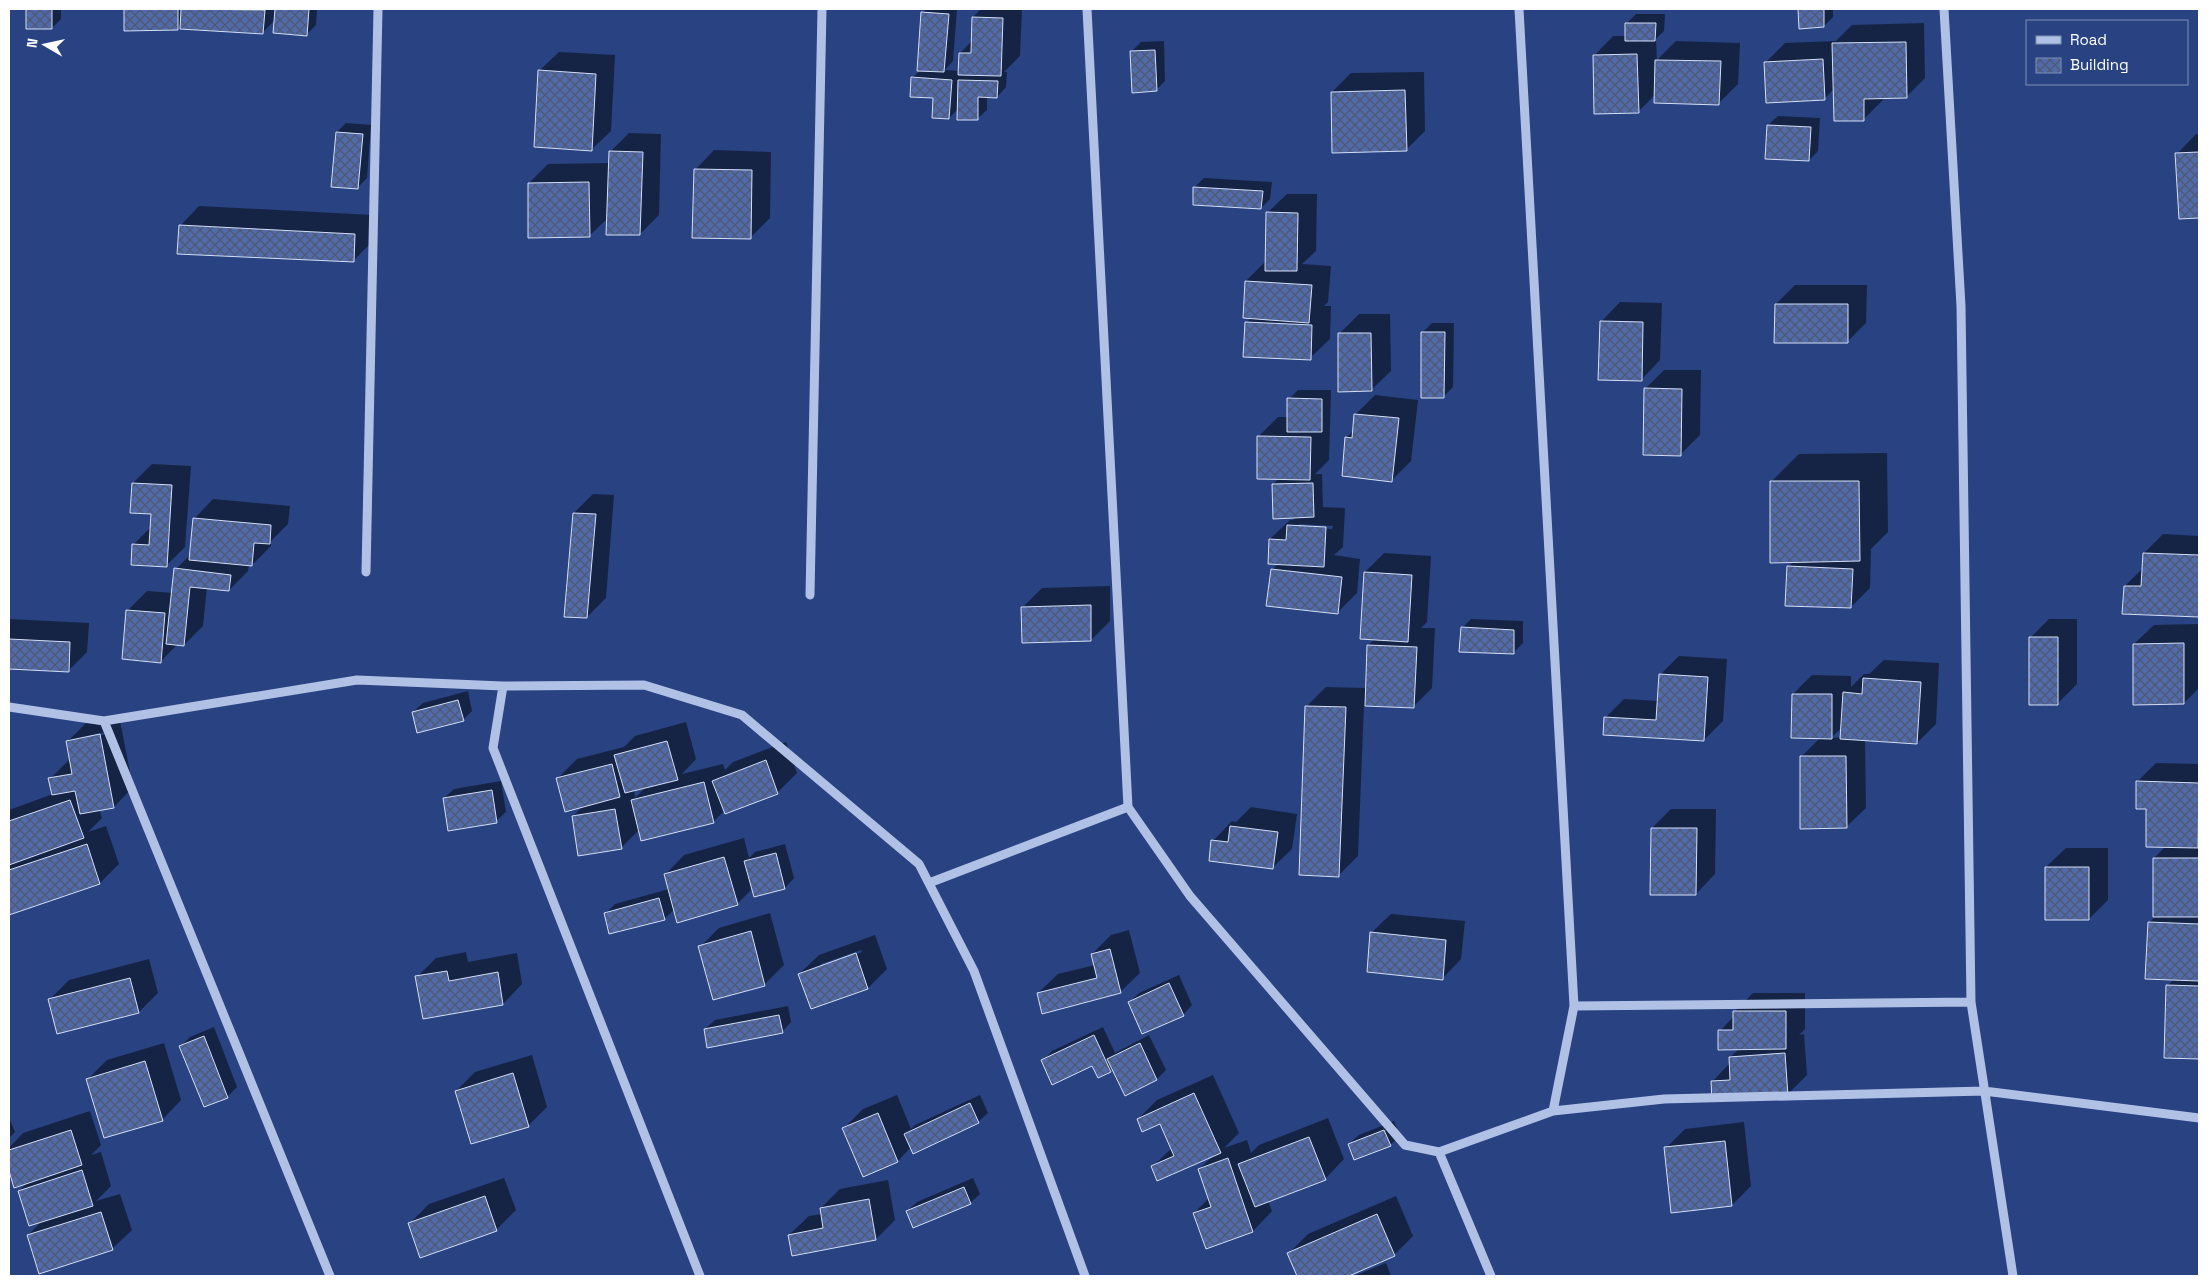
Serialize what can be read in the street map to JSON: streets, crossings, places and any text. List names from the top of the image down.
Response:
{
  "legend": ["Road", "Building"],
  "north": "left"
}
